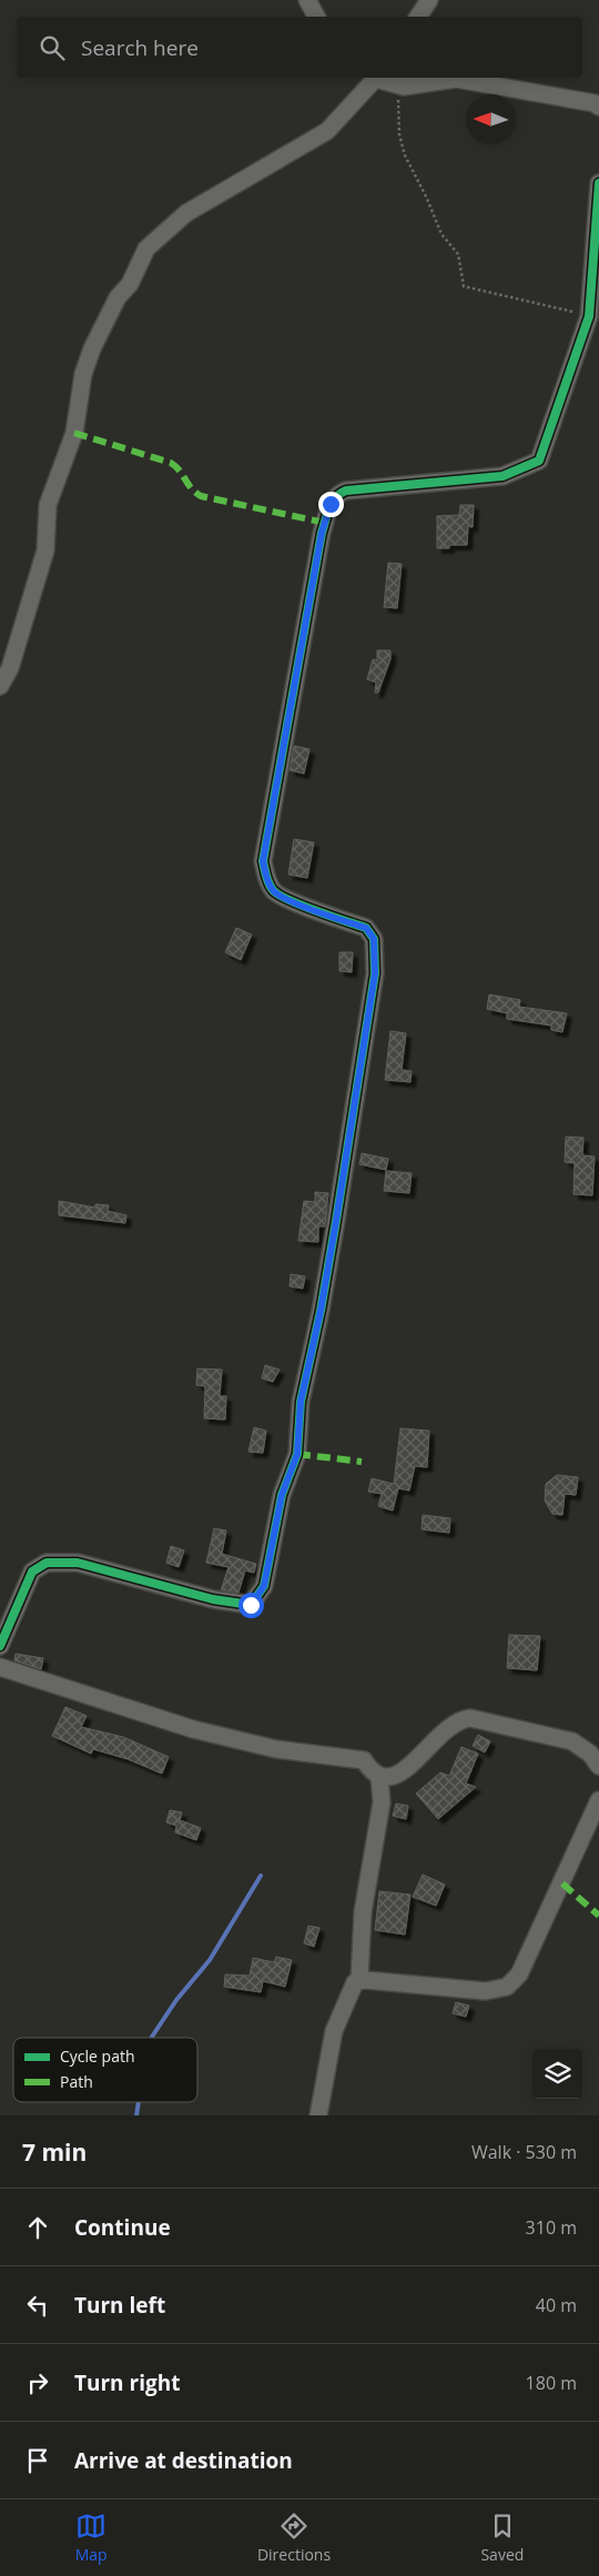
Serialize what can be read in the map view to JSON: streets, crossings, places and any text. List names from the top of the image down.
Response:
{
  "legend": ["Cycle path", "Path"],
  "north": "left",
  "page": {
    "search": "Search here",
    "heading": ["7 min", "Walk · 530 m"],
    "list": [
      ["Continue", "310 m"],
      ["Turn left", "40 m"],
      ["Turn right", "180 m"],
      "Arrive at destination"
    ],
    "nav": ["Map", "Directions", "Saved"]
  }
}
